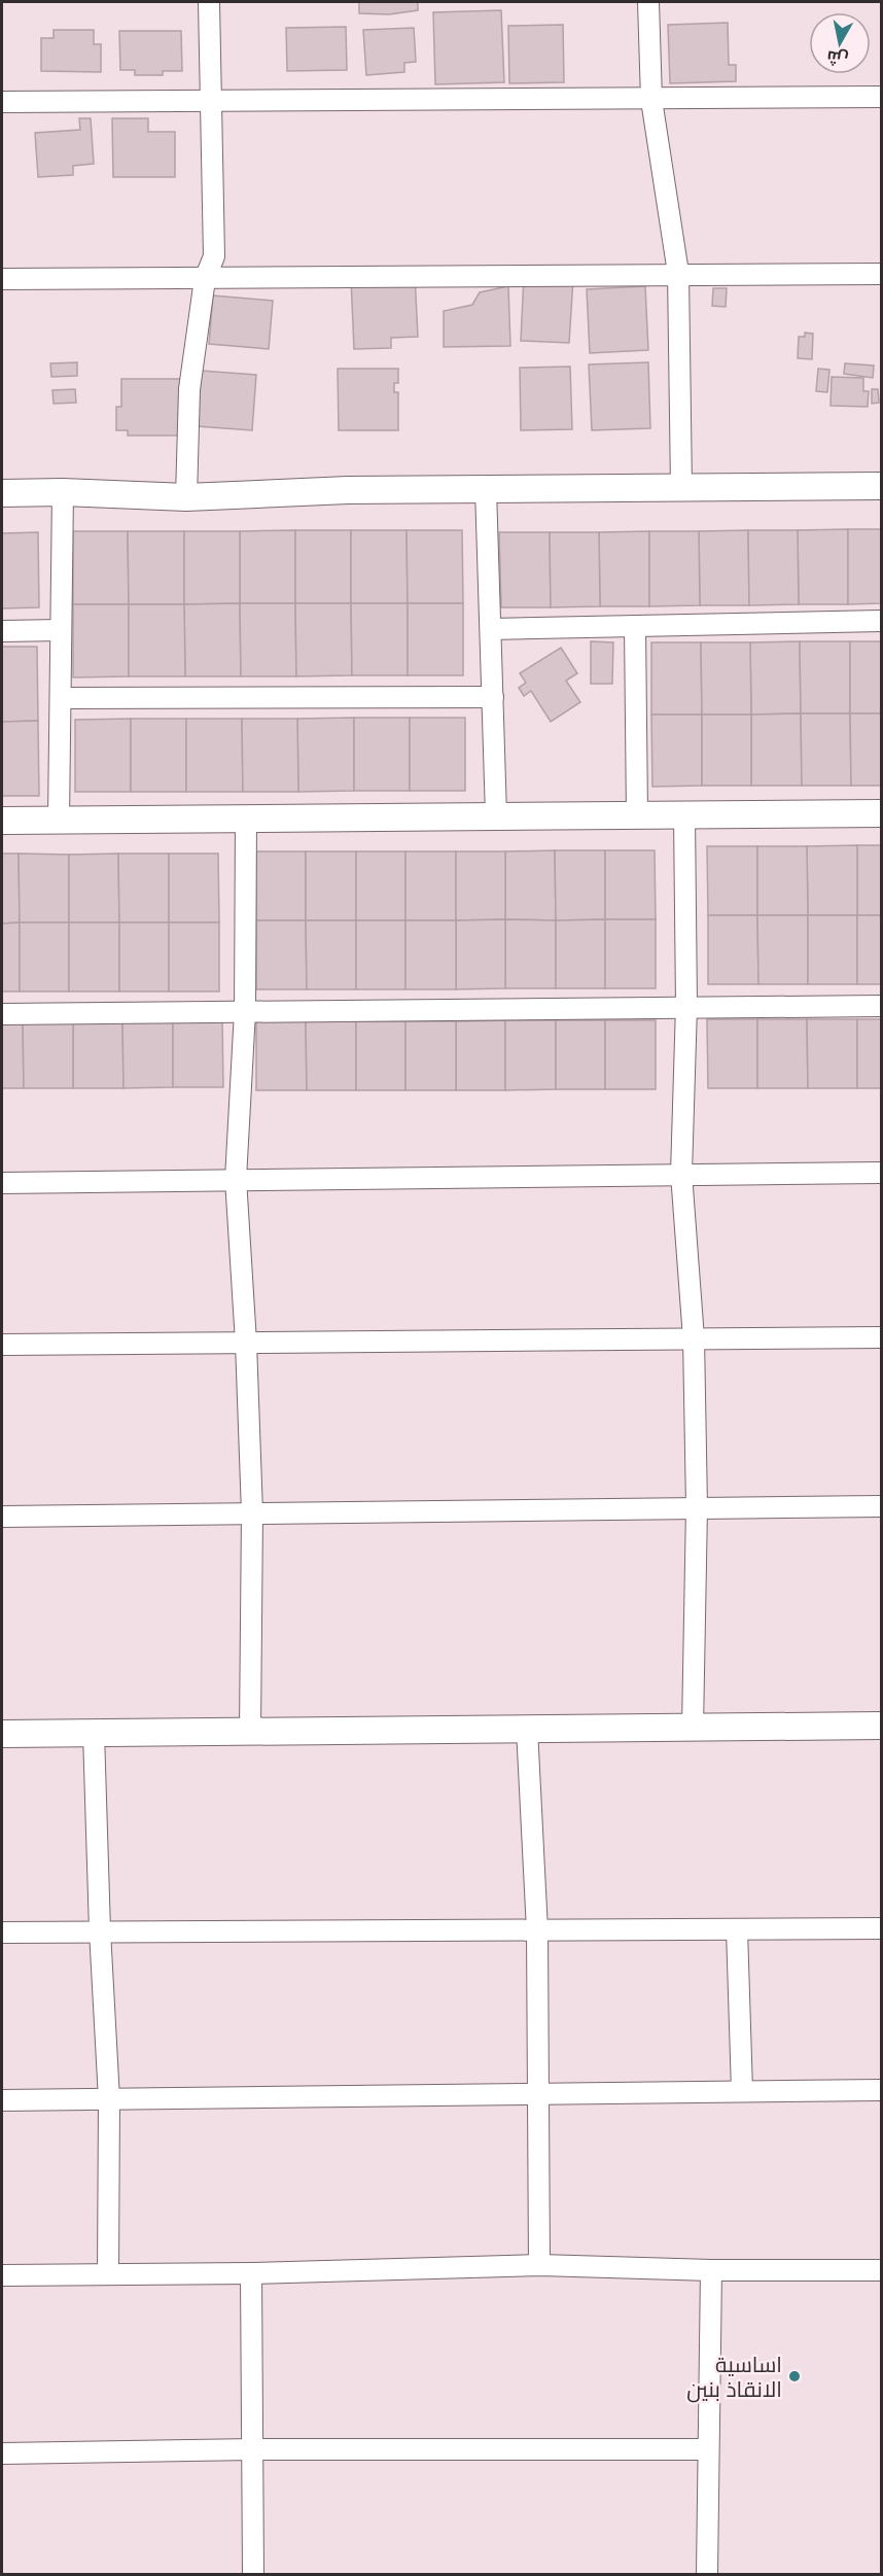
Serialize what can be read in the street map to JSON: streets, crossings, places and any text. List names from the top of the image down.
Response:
{
  "places": ["اساسية الانقاذ بنين"],
  "north": "bottom"
}
